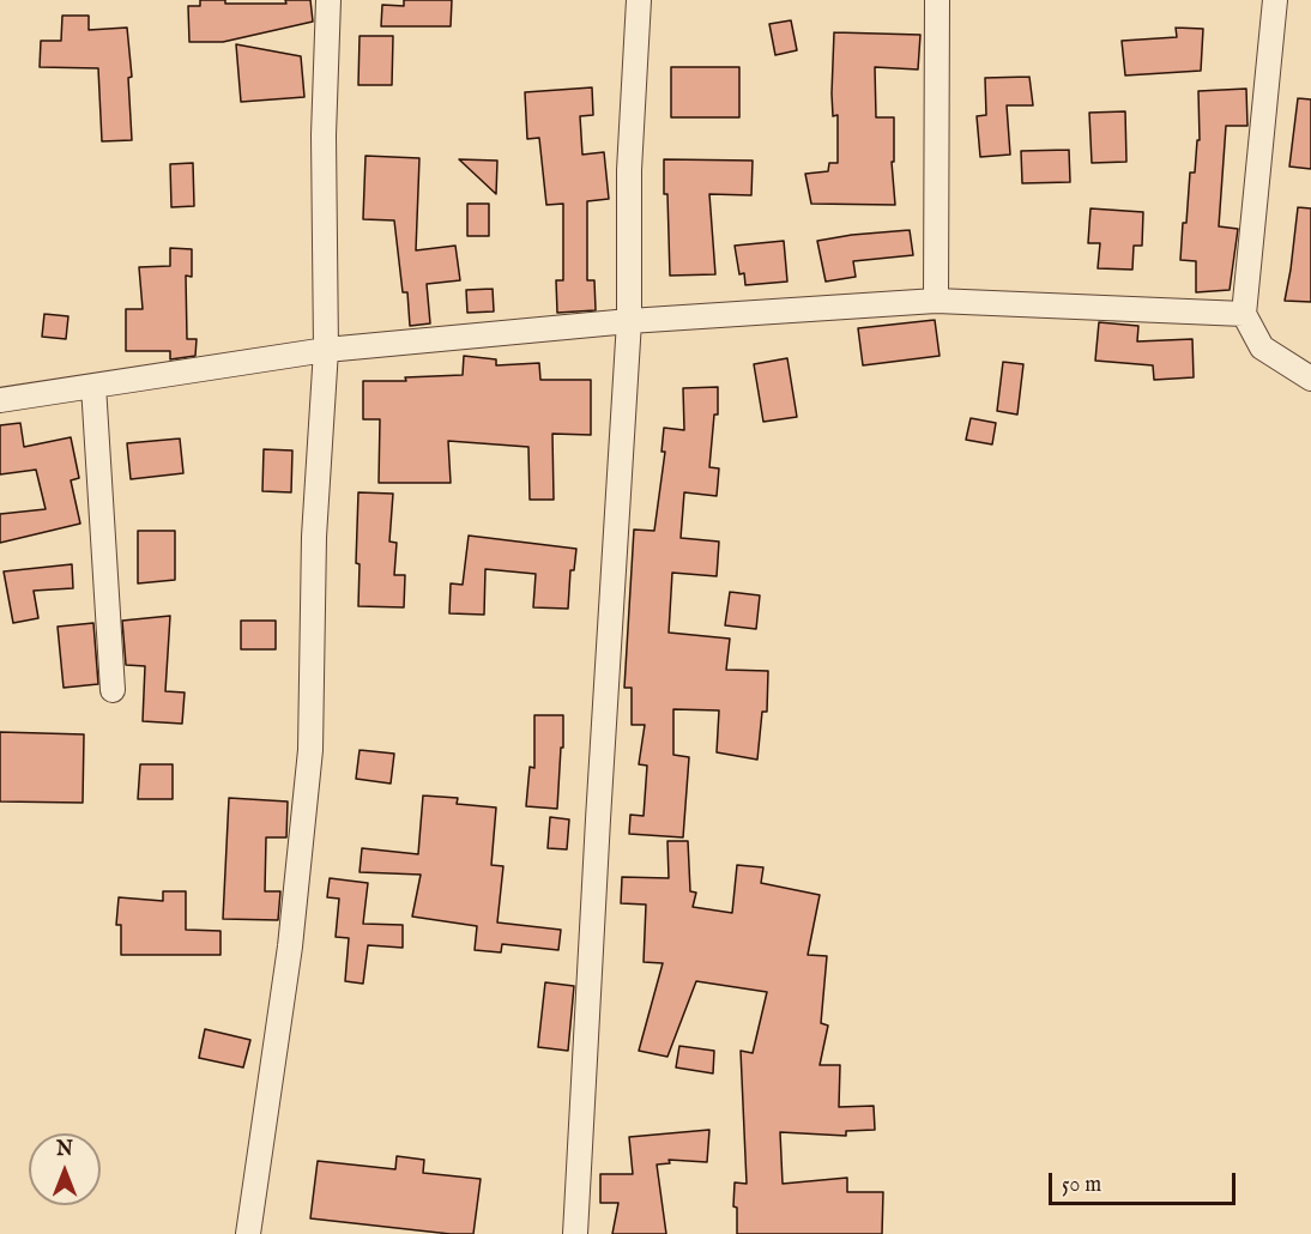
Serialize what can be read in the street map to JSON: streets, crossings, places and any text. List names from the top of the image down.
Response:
{
  "scale_bar": "50 m",
  "north": "top"
}
